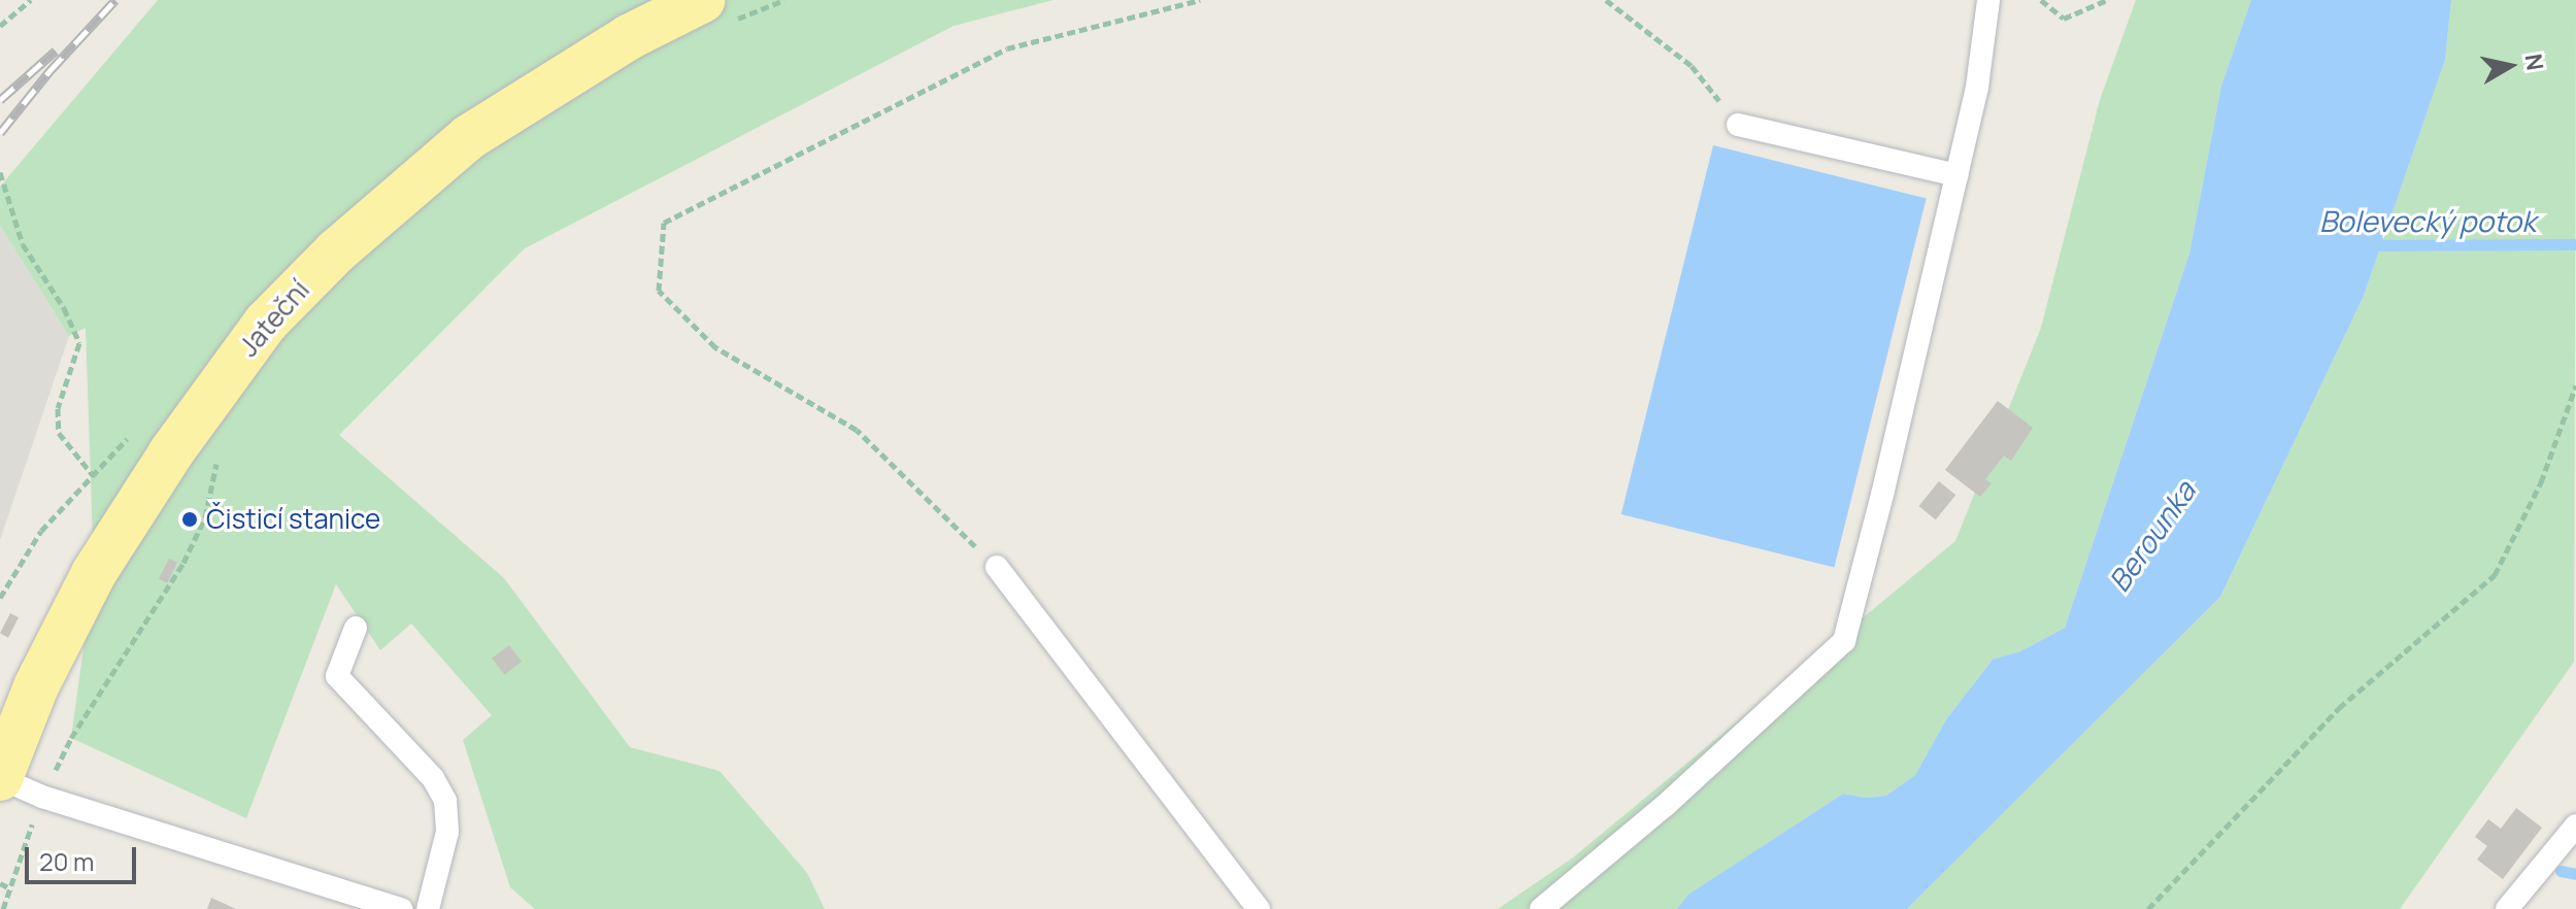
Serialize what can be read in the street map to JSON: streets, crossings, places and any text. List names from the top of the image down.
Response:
{
  "streets": {
    "main road": ["Jateční"]
  },
  "water": ["Bolevecký potok", "Berounka"],
  "places": ["Čisticí stanice"],
  "scale_bar": "20 m",
  "north": "right"
}
